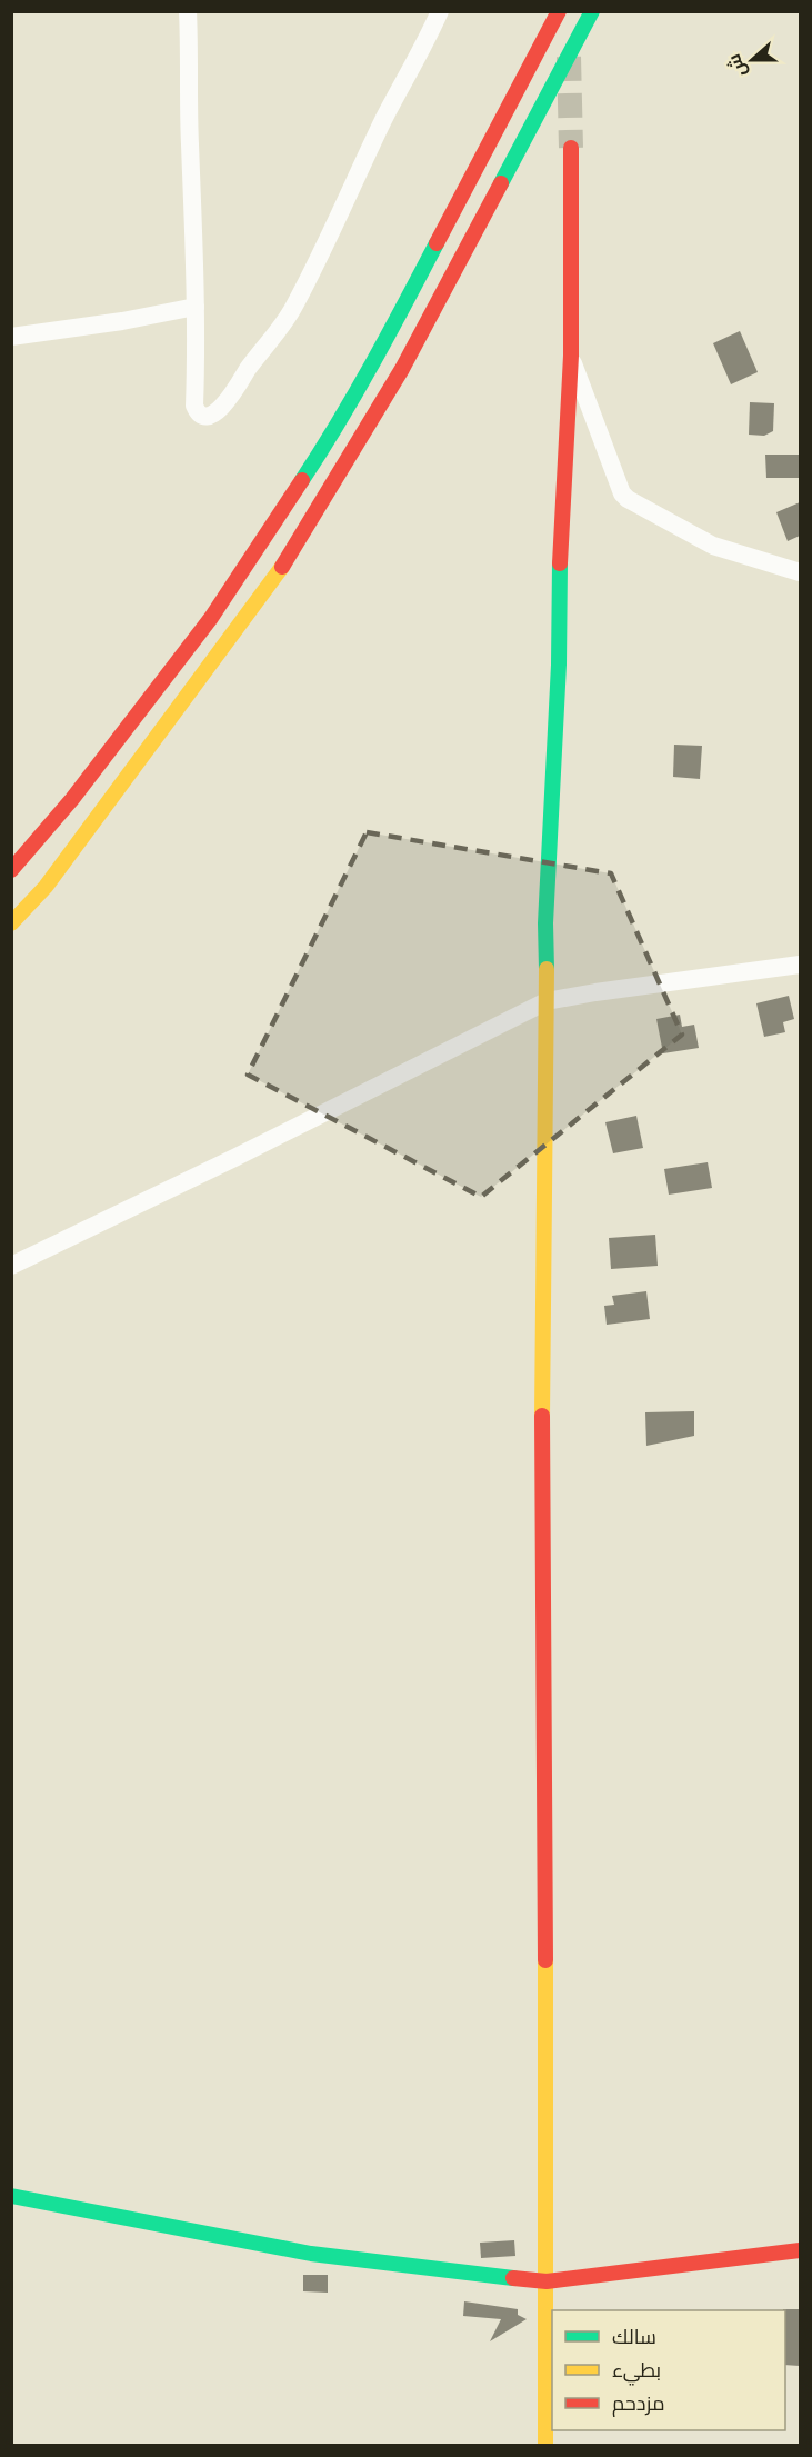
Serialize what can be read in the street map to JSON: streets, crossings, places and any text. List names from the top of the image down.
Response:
{
  "legend": ["سالك", "بطيء", "مزدحم"],
  "north": "left"
}
